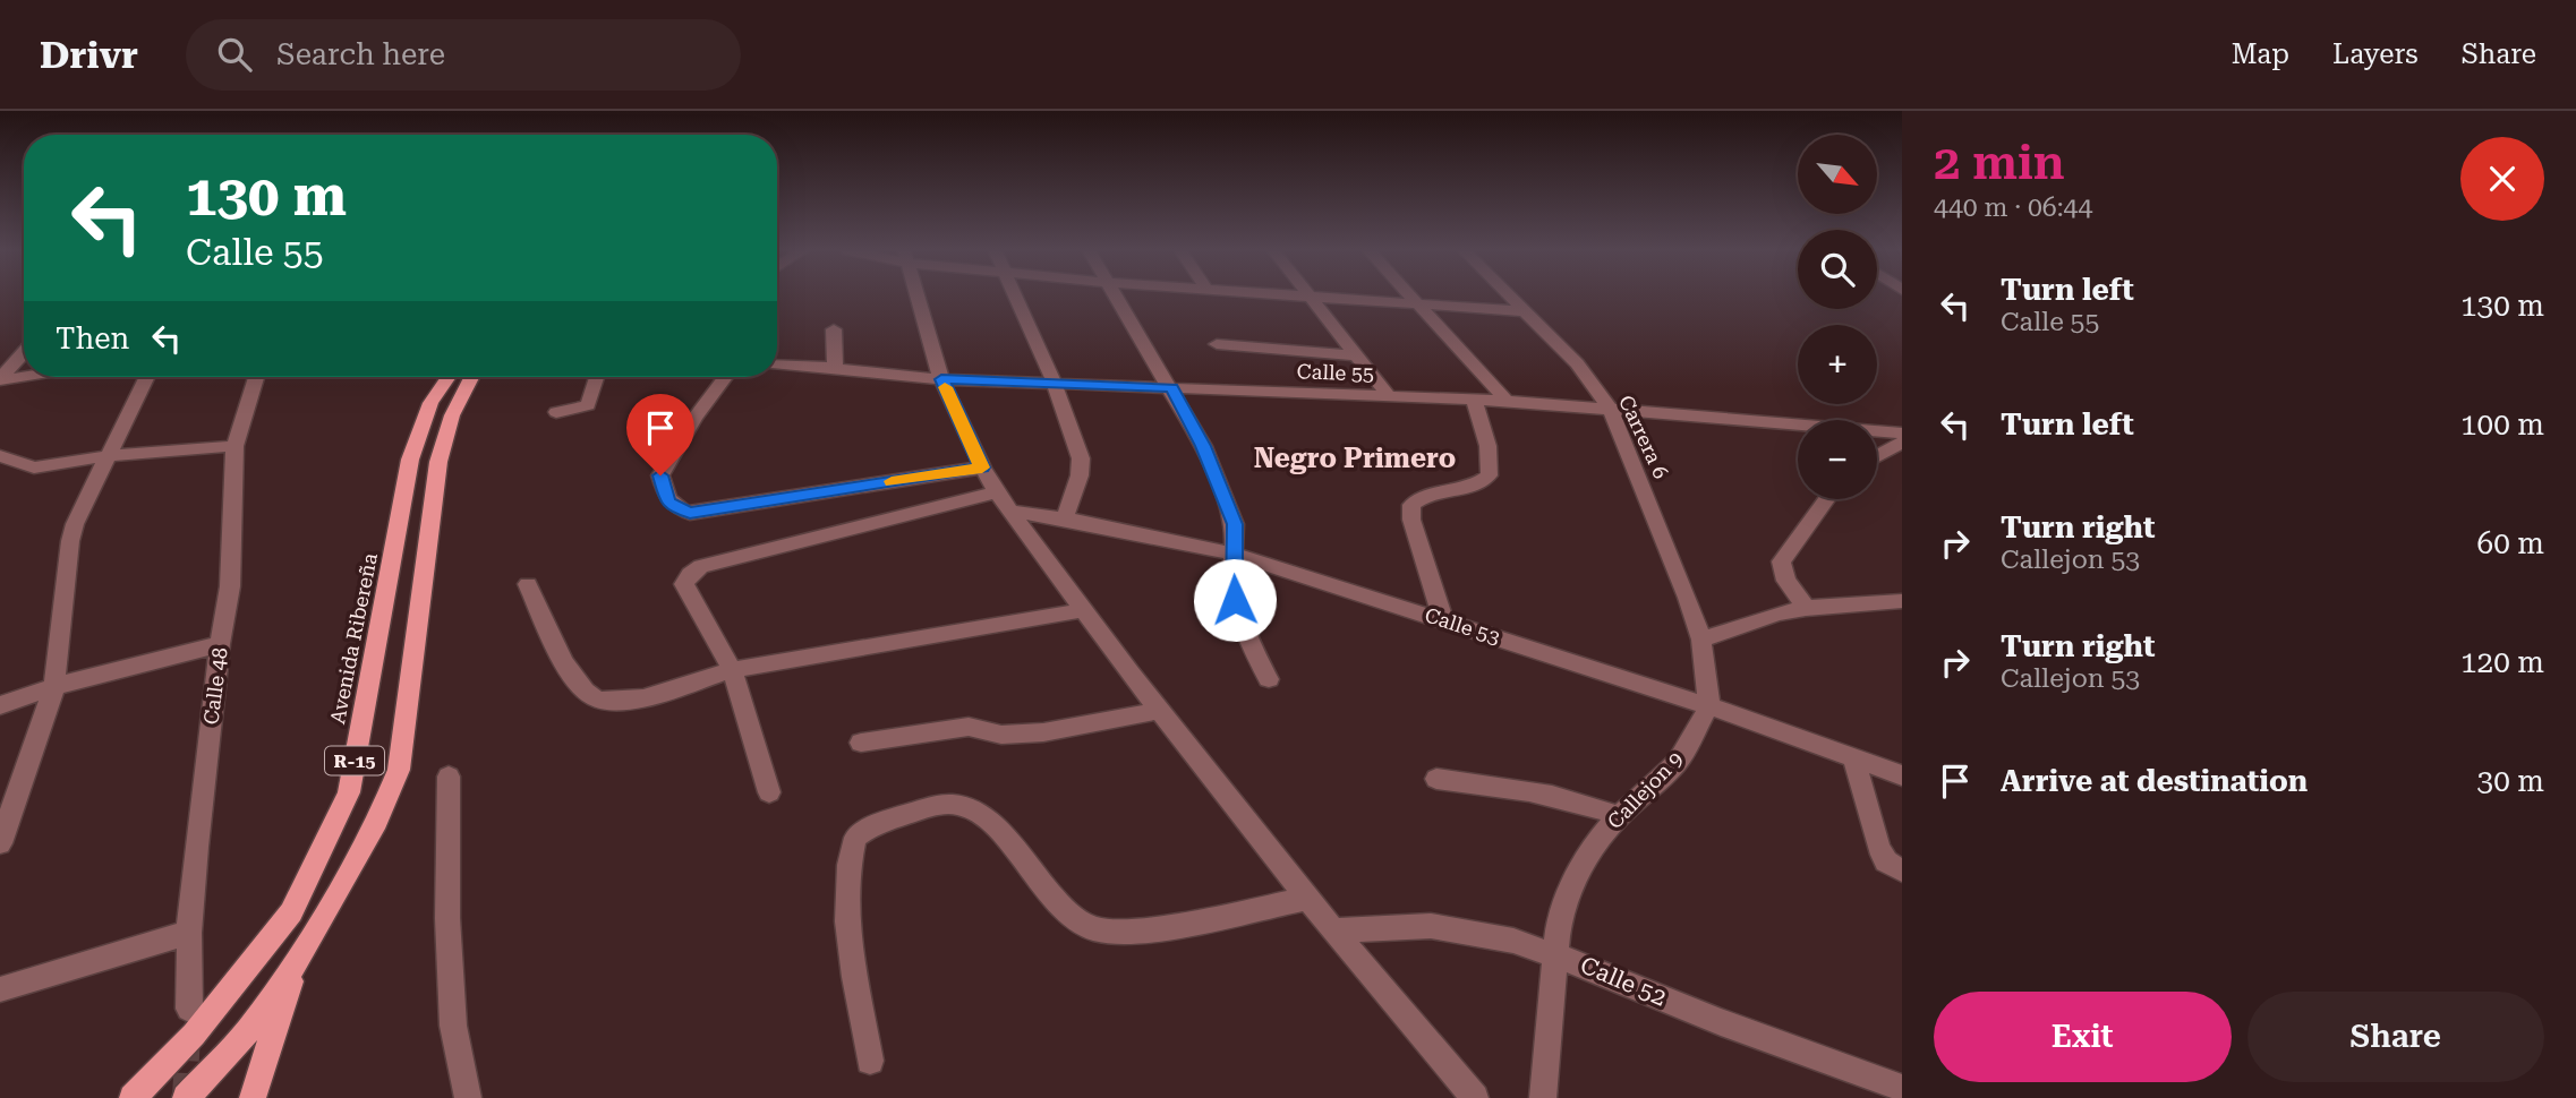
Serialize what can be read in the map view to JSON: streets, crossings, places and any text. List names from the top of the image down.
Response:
{
  "streets": {
    "main road": ["Avenida Ribereña", "R-15"],
    "street": [
      "Calle 55",
      "Carrera 6",
      "Calle 53",
      "Calle 48",
      "Callejon 9",
      "Calle 52"
    ]
  },
  "crossings": [
    ["Calle 55", "Carrera 6"],
    ["Calle 53", "Callejon 9"],
    ["Callejon 9", "Calle 52"]
  ],
  "districts": ["Negro Primero"],
  "north": "bottom right",
  "page": {
    "header": "Drivr",
    "search": "Search here",
    "nav": ["Map", "Layers", "Share"],
    "heading": ["2 min", "440 m · 06:44"],
    "map_buttons": ["+", "−"],
    "turn": ["130 m", "Calle 55"],
    "list": [
      {
        "name": "Turn left",
        "note": "Calle 55",
        "value": "130 m"
      },
      {
        "name": "Turn left",
        "value": "100 m"
      },
      {
        "name": "Turn right",
        "note": "Callejon 53",
        "value": "60 m"
      },
      {
        "name": "Turn right",
        "note": "Callejon 53",
        "value": "120 m"
      },
      {
        "name": "Arrive at destination",
        "value": "30 m"
      }
    ],
    "then": "Then",
    "buttons": ["Exit", "Share"]
  }
}
